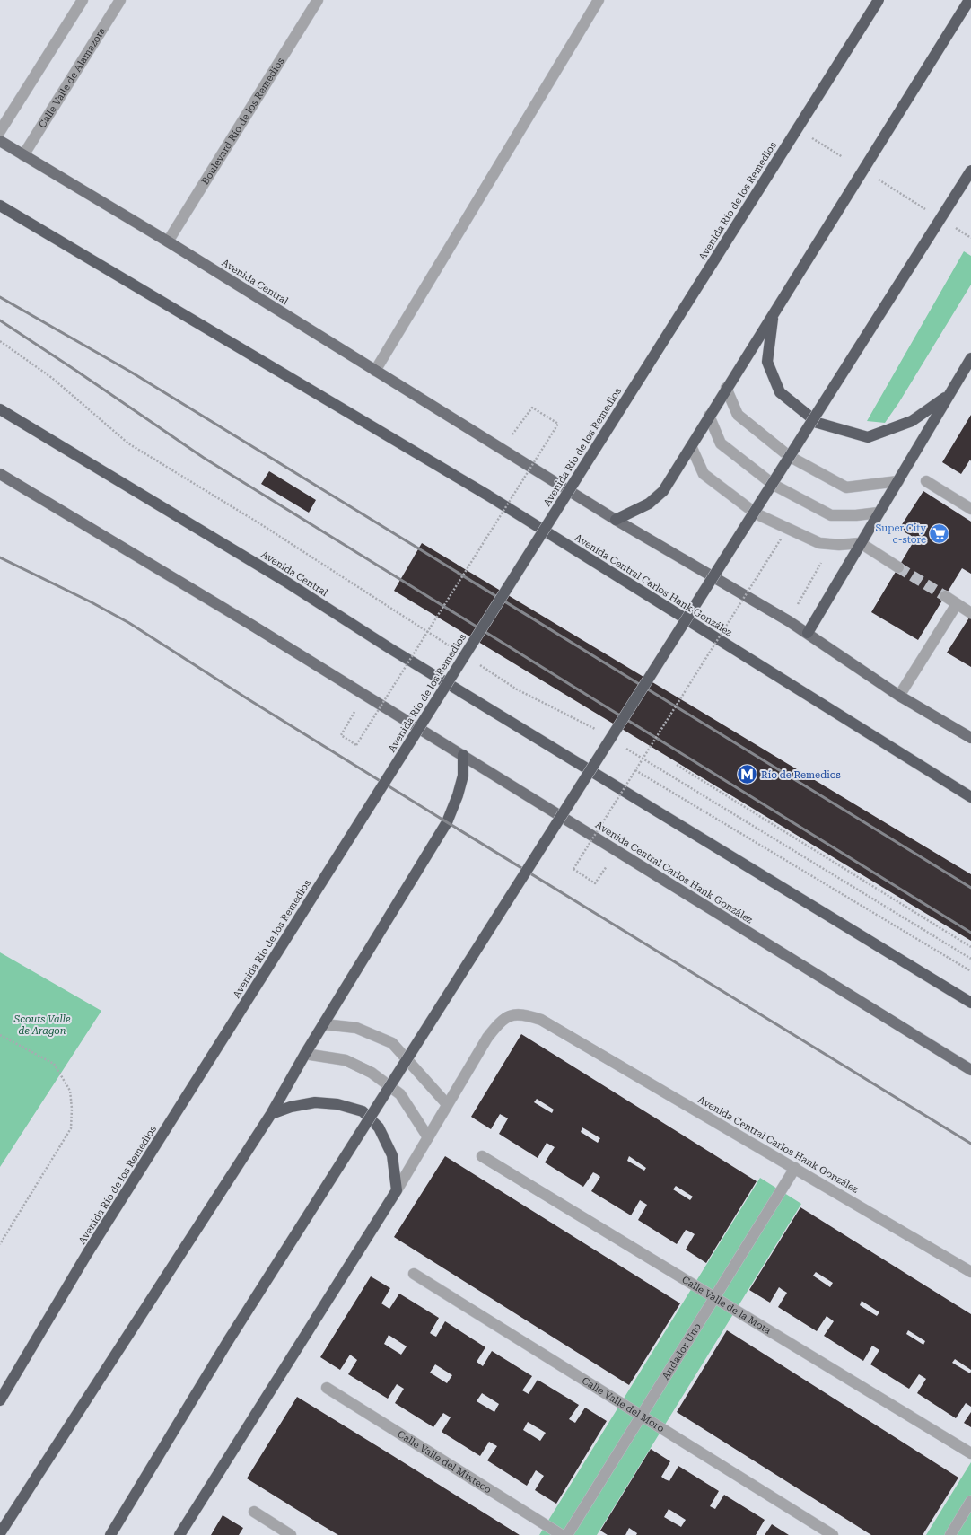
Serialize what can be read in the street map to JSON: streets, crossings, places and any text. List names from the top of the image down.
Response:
{
  "streets": {
    "highway": ["Avenida Río de los Remedios", "Avenida Central", "Avenida Central Carlos Hank González"],
    "street": [
      "Calle Valle de Alamazora",
      "Boulevard Río de los Remedios",
      "Calle Valle de la Mota",
      "Andador Uno",
      "Calle Valle del Moro",
      "Calle Valle del Mixteco"
    ]
  },
  "crossings": [
    ["Calle Valle de Alamazora", "Avenida Central"],
    ["Boulevard Río de los Remedios", "Avenida Central"],
    ["Avenida Central Carlos Hank González", "Andador Uno"],
    ["Calle Valle de la Mota", "Andador Uno"],
    ["Andador Uno", "Calle Valle del Moro"]
  ],
  "parks": ["Scouts Valle de Aragon"],
  "places": {
    "supermarket": ["Super City c-store"],
    "metro station": ["Río de Remedios"]
  }
}
